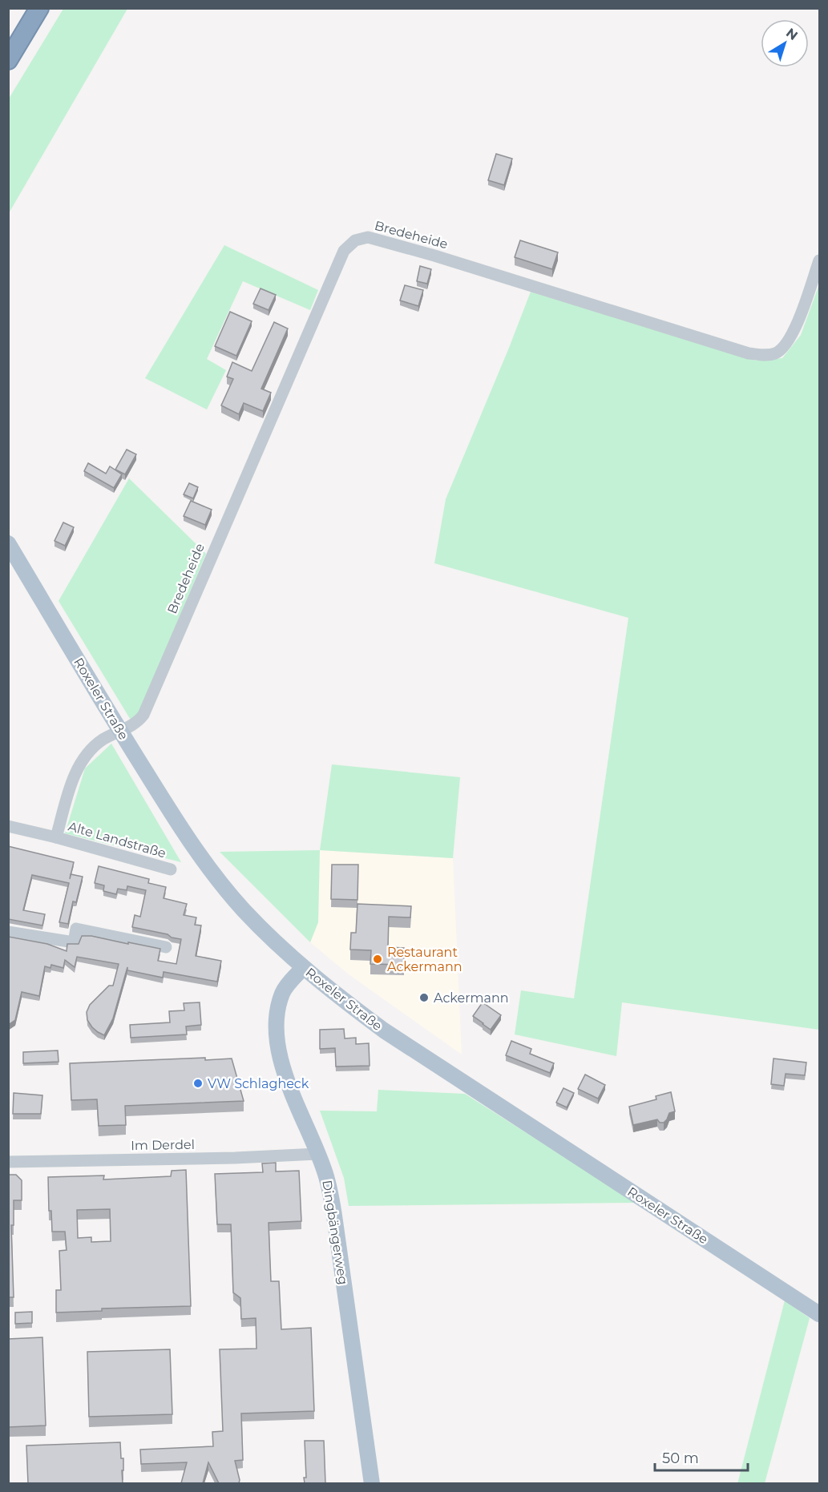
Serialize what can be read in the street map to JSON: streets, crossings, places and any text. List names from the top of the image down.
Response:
{
  "streets": {
    "main road": ["Roxeler Straße", "Dingbängerweg"],
    "street": ["Bredeheide", "Alte Landstraße", "Im Derdel"]
  },
  "crossings": [
    ["Bredeheide", "Roxeler Straße"],
    ["Bredeheide", "Alte Landstraße"],
    ["Roxeler Straße", "Alte Landstraße"],
    ["Roxeler Straße", "Dingbängerweg"],
    ["Im Derdel", "Dingbängerweg"]
  ],
  "places": ["Restaurant Ackermann", "Ackermann", "VW Schlagheck"],
  "scale_bar": "50 m",
  "north": "top right"
}
